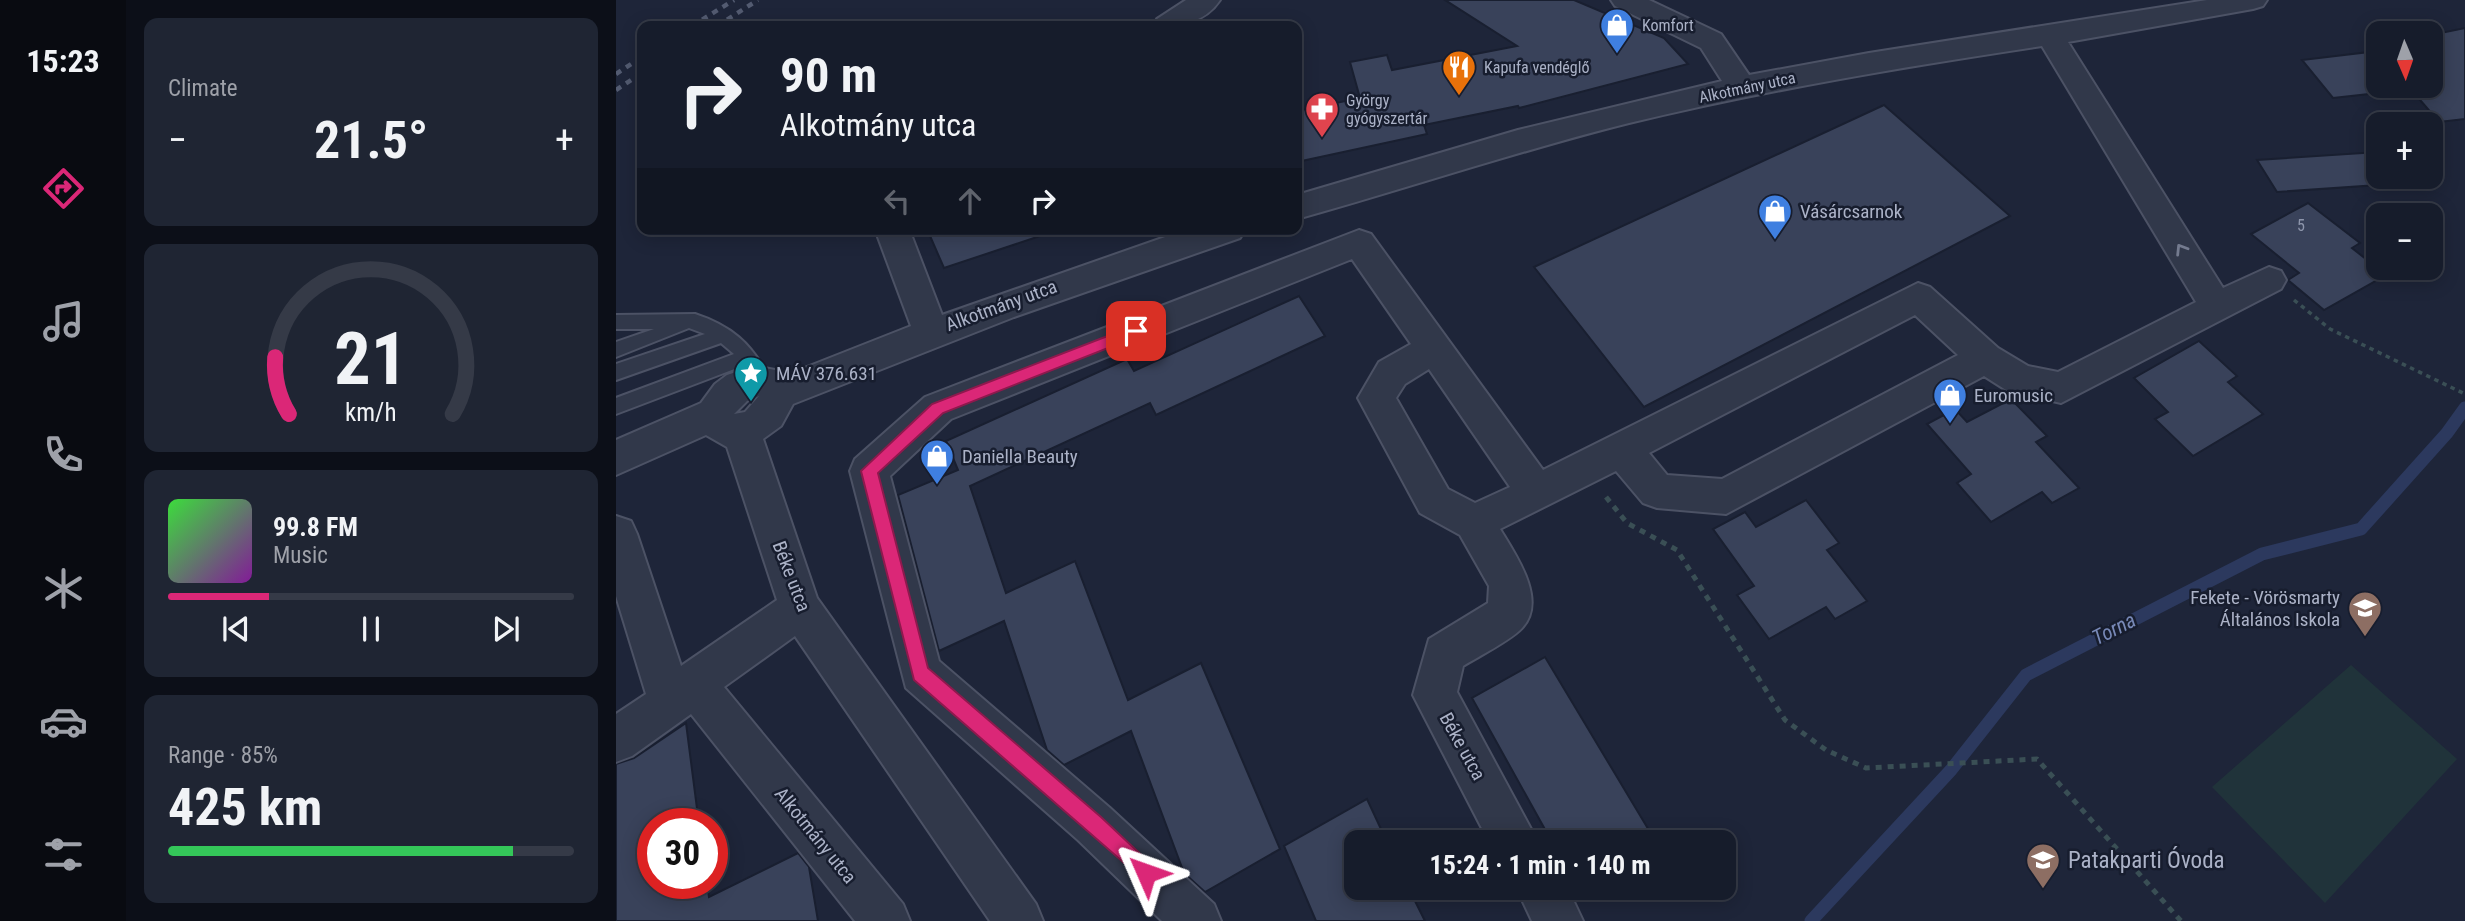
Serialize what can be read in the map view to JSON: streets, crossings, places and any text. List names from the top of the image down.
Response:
{
  "streets": {
    "street": ["Alkotmány utca", "Béke utca"]
  },
  "water": ["Torna"],
  "places": {
    "shop": [
      "Komfort",
      "Vásárcsarnok",
      "Euromusic",
      "Daniella Beauty"
    ],
    "restaurant": ["Kapufa vendéglő"],
    "pharmacy": ["György gyógyszertár"],
    "place": ["MÁV 376.631"],
    "school or university": ["Fekete - Vörösmarty Általános Iskola", "Patakparti Óvoda"]
  },
  "house_numbers": ["5"],
  "north": "bottom",
  "page": {
    "tabs": "15:23",
    "tile": [
      "Climate",
      ["Range · 85%", "425 km"]
    ],
    "map_buttons": ["+", "−"],
    "turn": ["90 m", "Alkotmány utca"],
    "heat": ["−", "21.5°", "+"],
    "song": ["99.8 FM", "Music"],
    "limit": "30",
    "trip": "15:24 · 1 min · 140 m",
    "gauge": ["21", "km/h"]
  }
}
